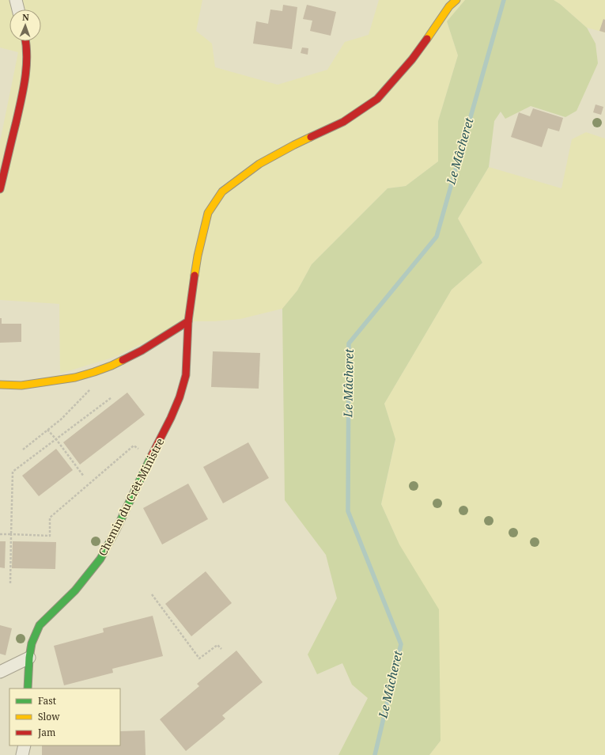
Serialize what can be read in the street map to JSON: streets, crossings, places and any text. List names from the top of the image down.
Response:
{
  "streets": {
    "street": ["Chemin du Crêt-Ministre"]
  },
  "water": ["Le Mâcheret"],
  "legend": ["Fast", "Slow", "Jam"],
  "north": "top"
}
